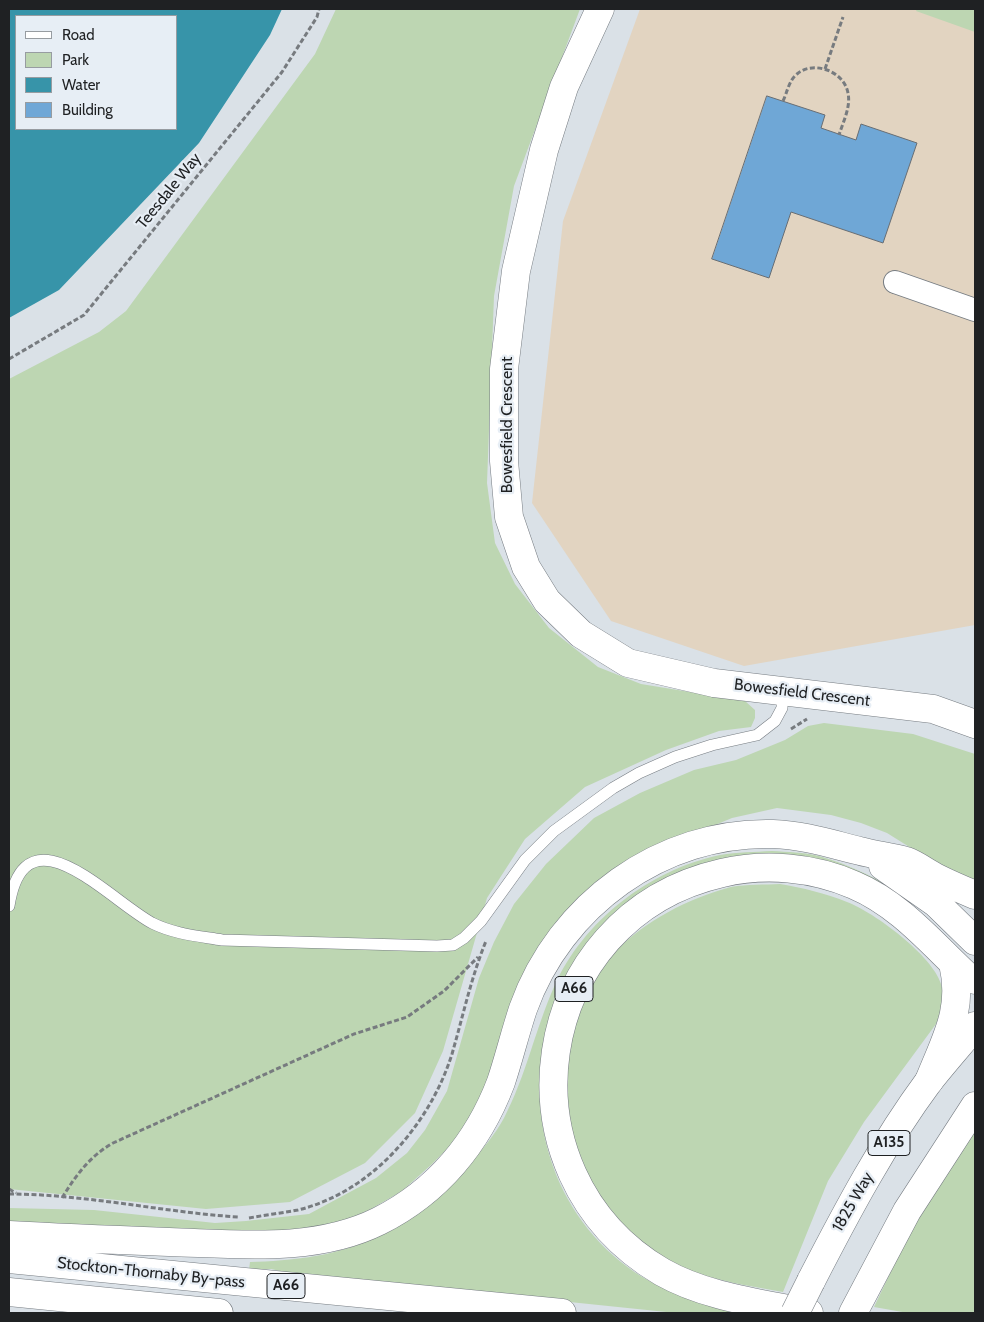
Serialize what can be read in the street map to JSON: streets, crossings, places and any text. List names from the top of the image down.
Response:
{
  "streets": {
    "main road": [
      "Bowesfield Crescent",
      "A66",
      "A135",
      "1825 Way",
      "Stockton-Thornaby By-pass"
    ],
    "path": ["Teesdale Way"]
  },
  "crossings": [
    ["A66", "A135"],
    ["A135", "1825 Way"]
  ],
  "legend": [
    "Road",
    "Park",
    "Water",
    "Building"
  ]
}
